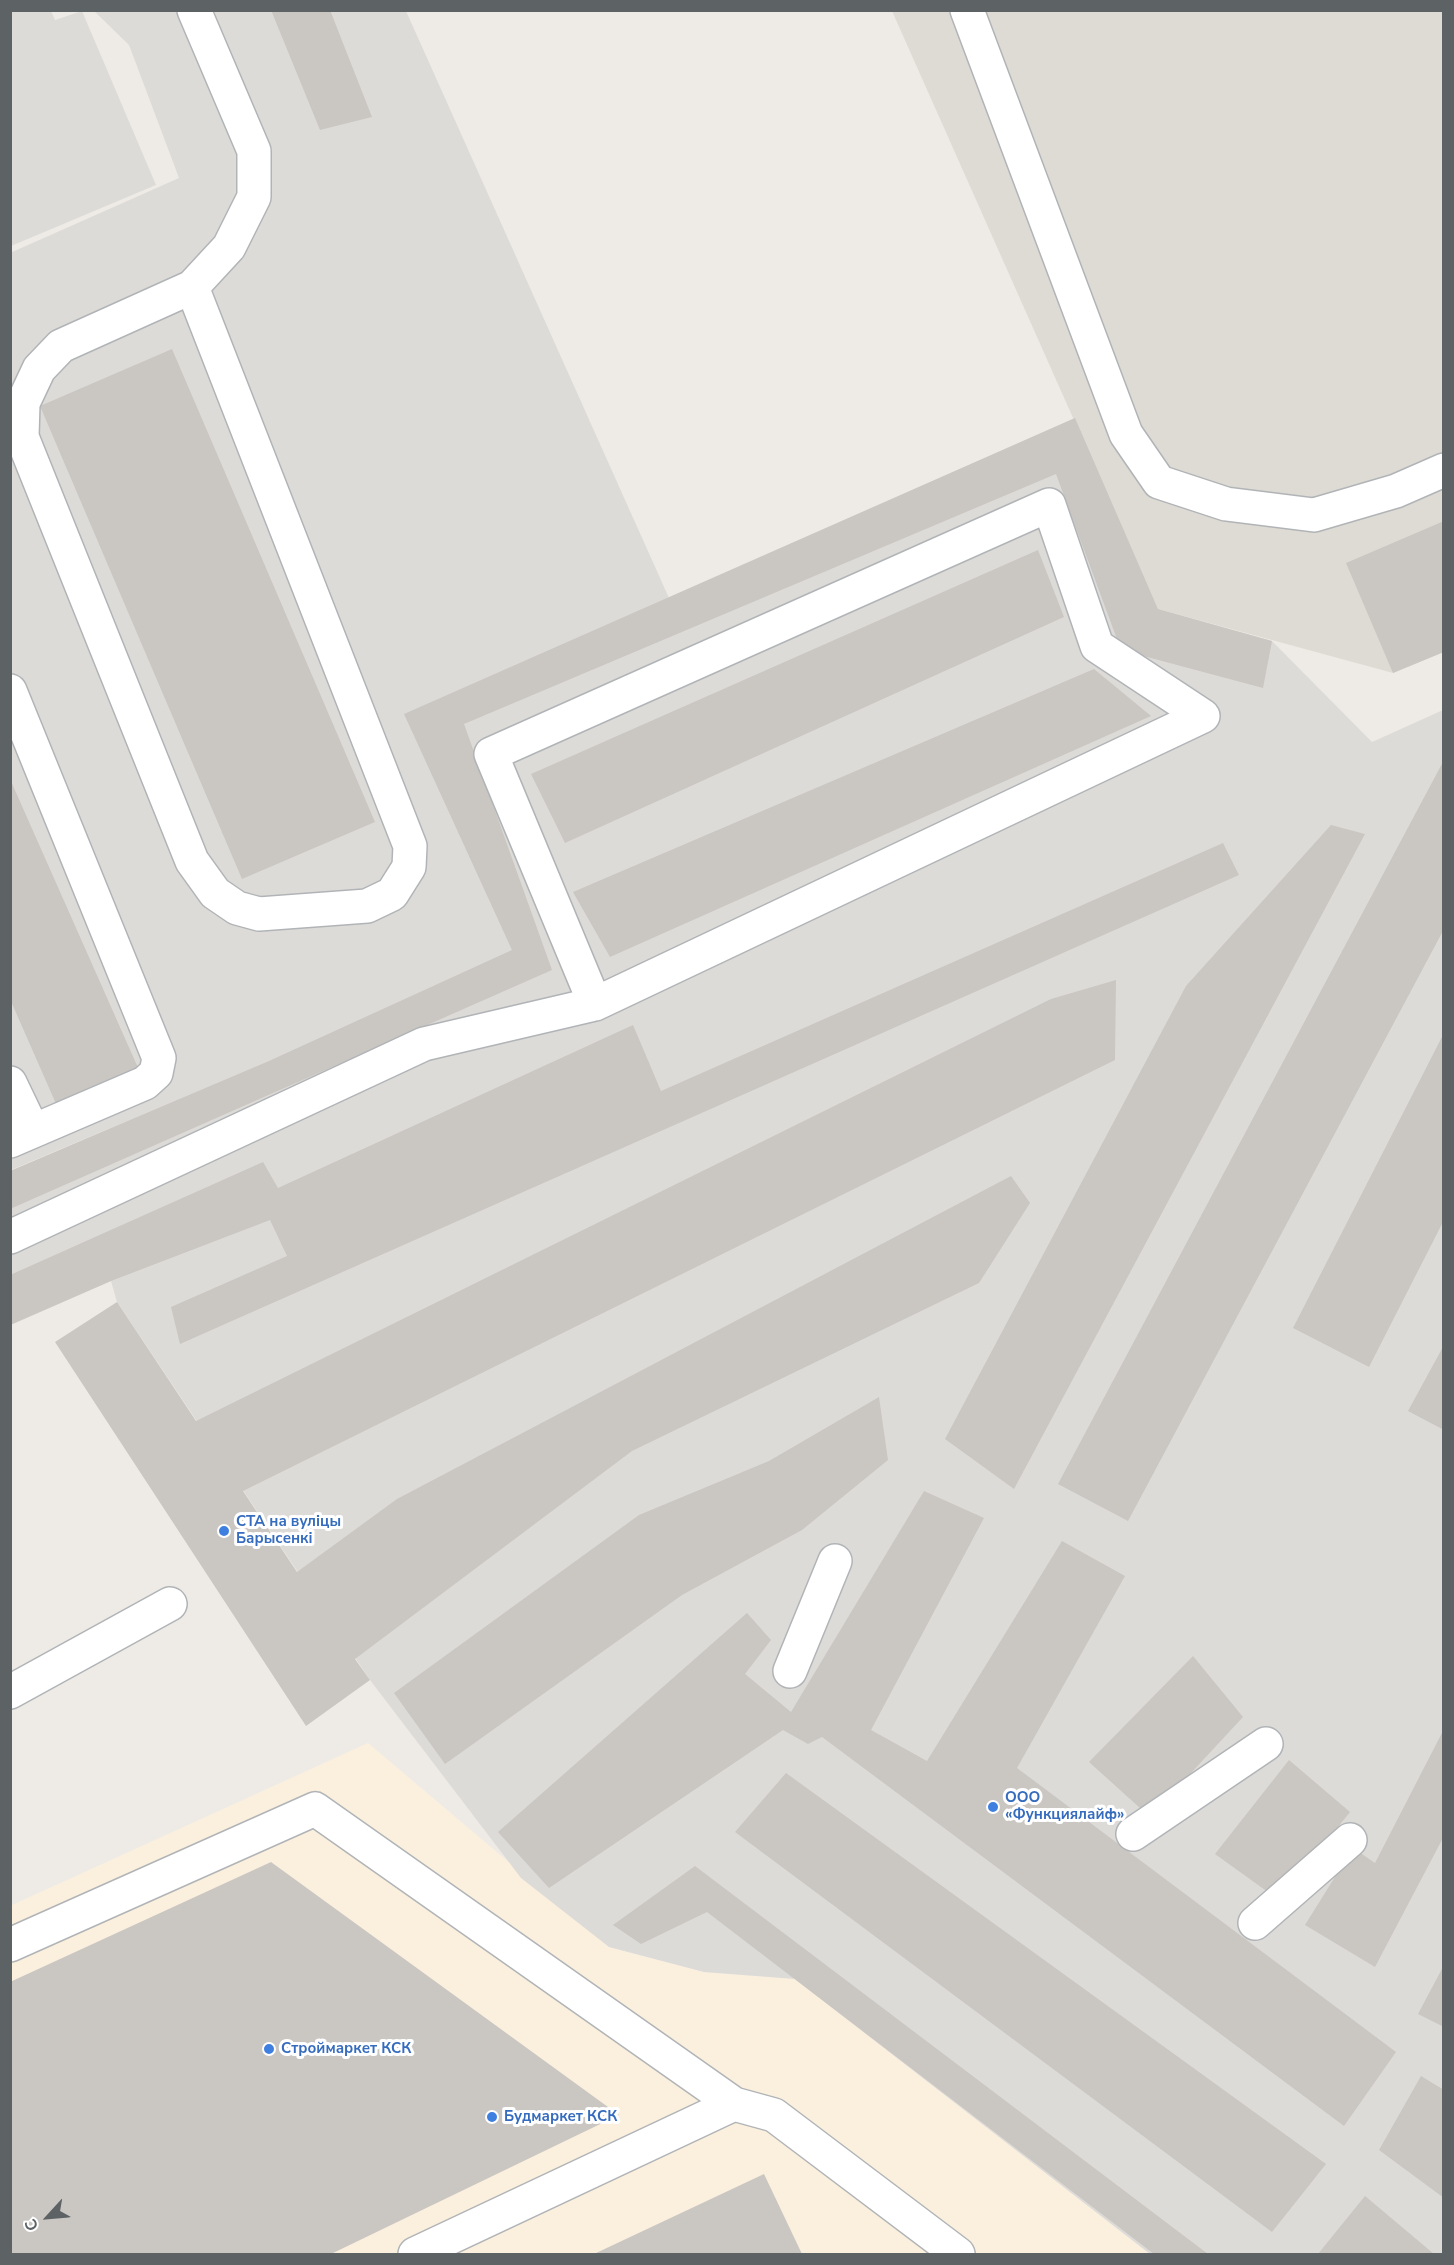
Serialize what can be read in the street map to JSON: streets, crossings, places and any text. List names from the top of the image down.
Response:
{
  "places": [
    "СТА на вуліцы Барысенкі",
    "ООО «Функциялайф»",
    "Строймаркет КСК",
    "Будмаркет КСК"
  ],
  "north": "bottom left"
}
